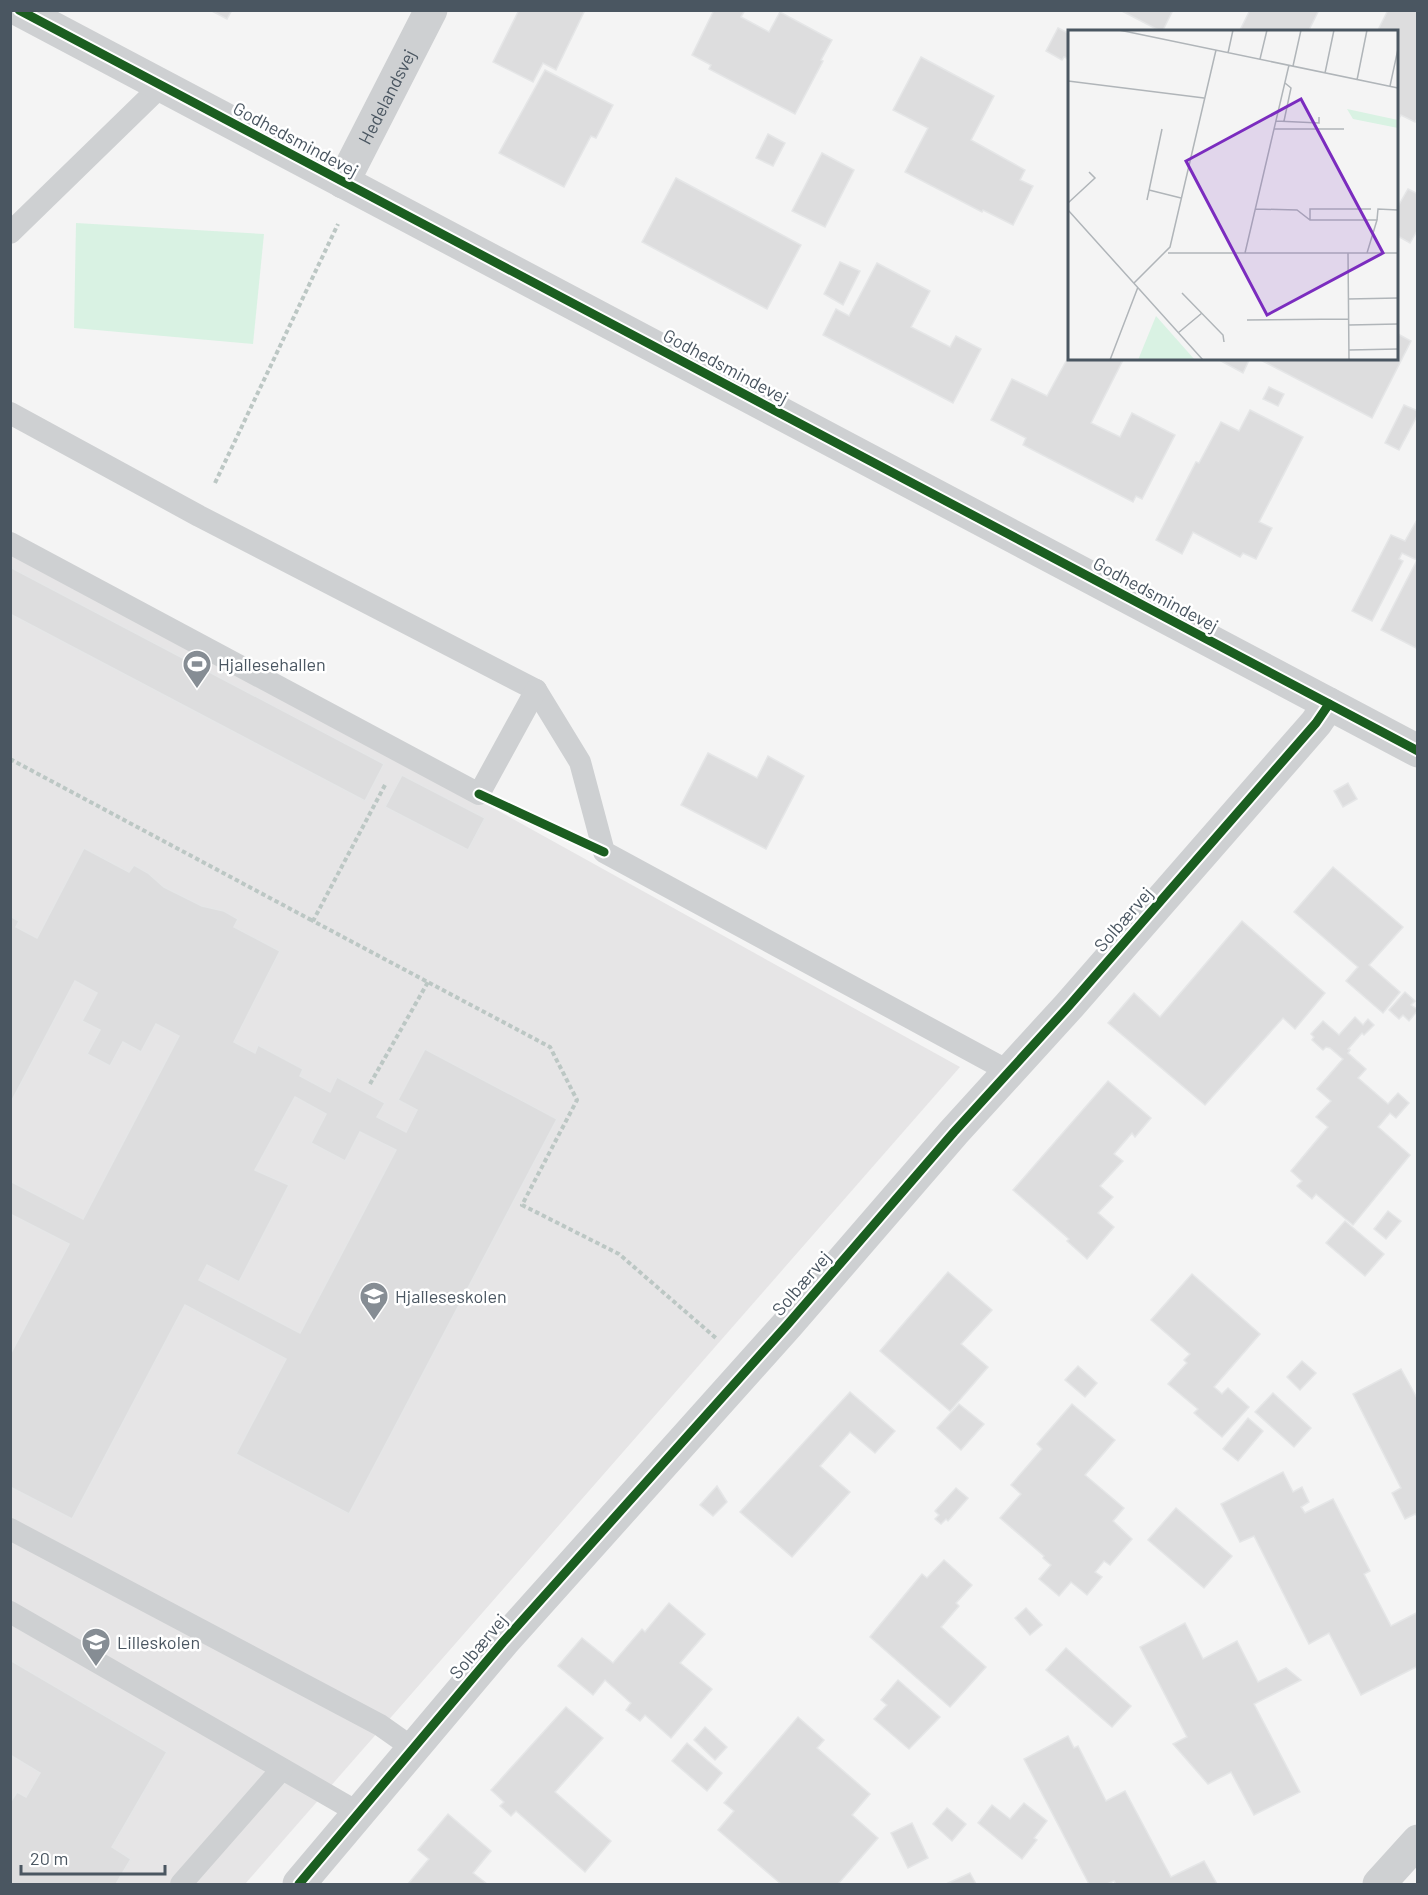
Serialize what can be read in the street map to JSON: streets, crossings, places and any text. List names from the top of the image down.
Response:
{
  "streets": {
    "street": ["Hedelandsvej", "Godhedsmindevej", "Solbærvej"]
  },
  "crossings": [
    ["Hedelandsvej", "Godhedsmindevej"],
    ["Godhedsmindevej", "Solbærvej"]
  ],
  "places": {
    "sports": ["Hjallesehallen"],
    "school or university": ["Hjalleseskolen", "Lilleskolen"]
  },
  "scale_bar": "20 m"
}
